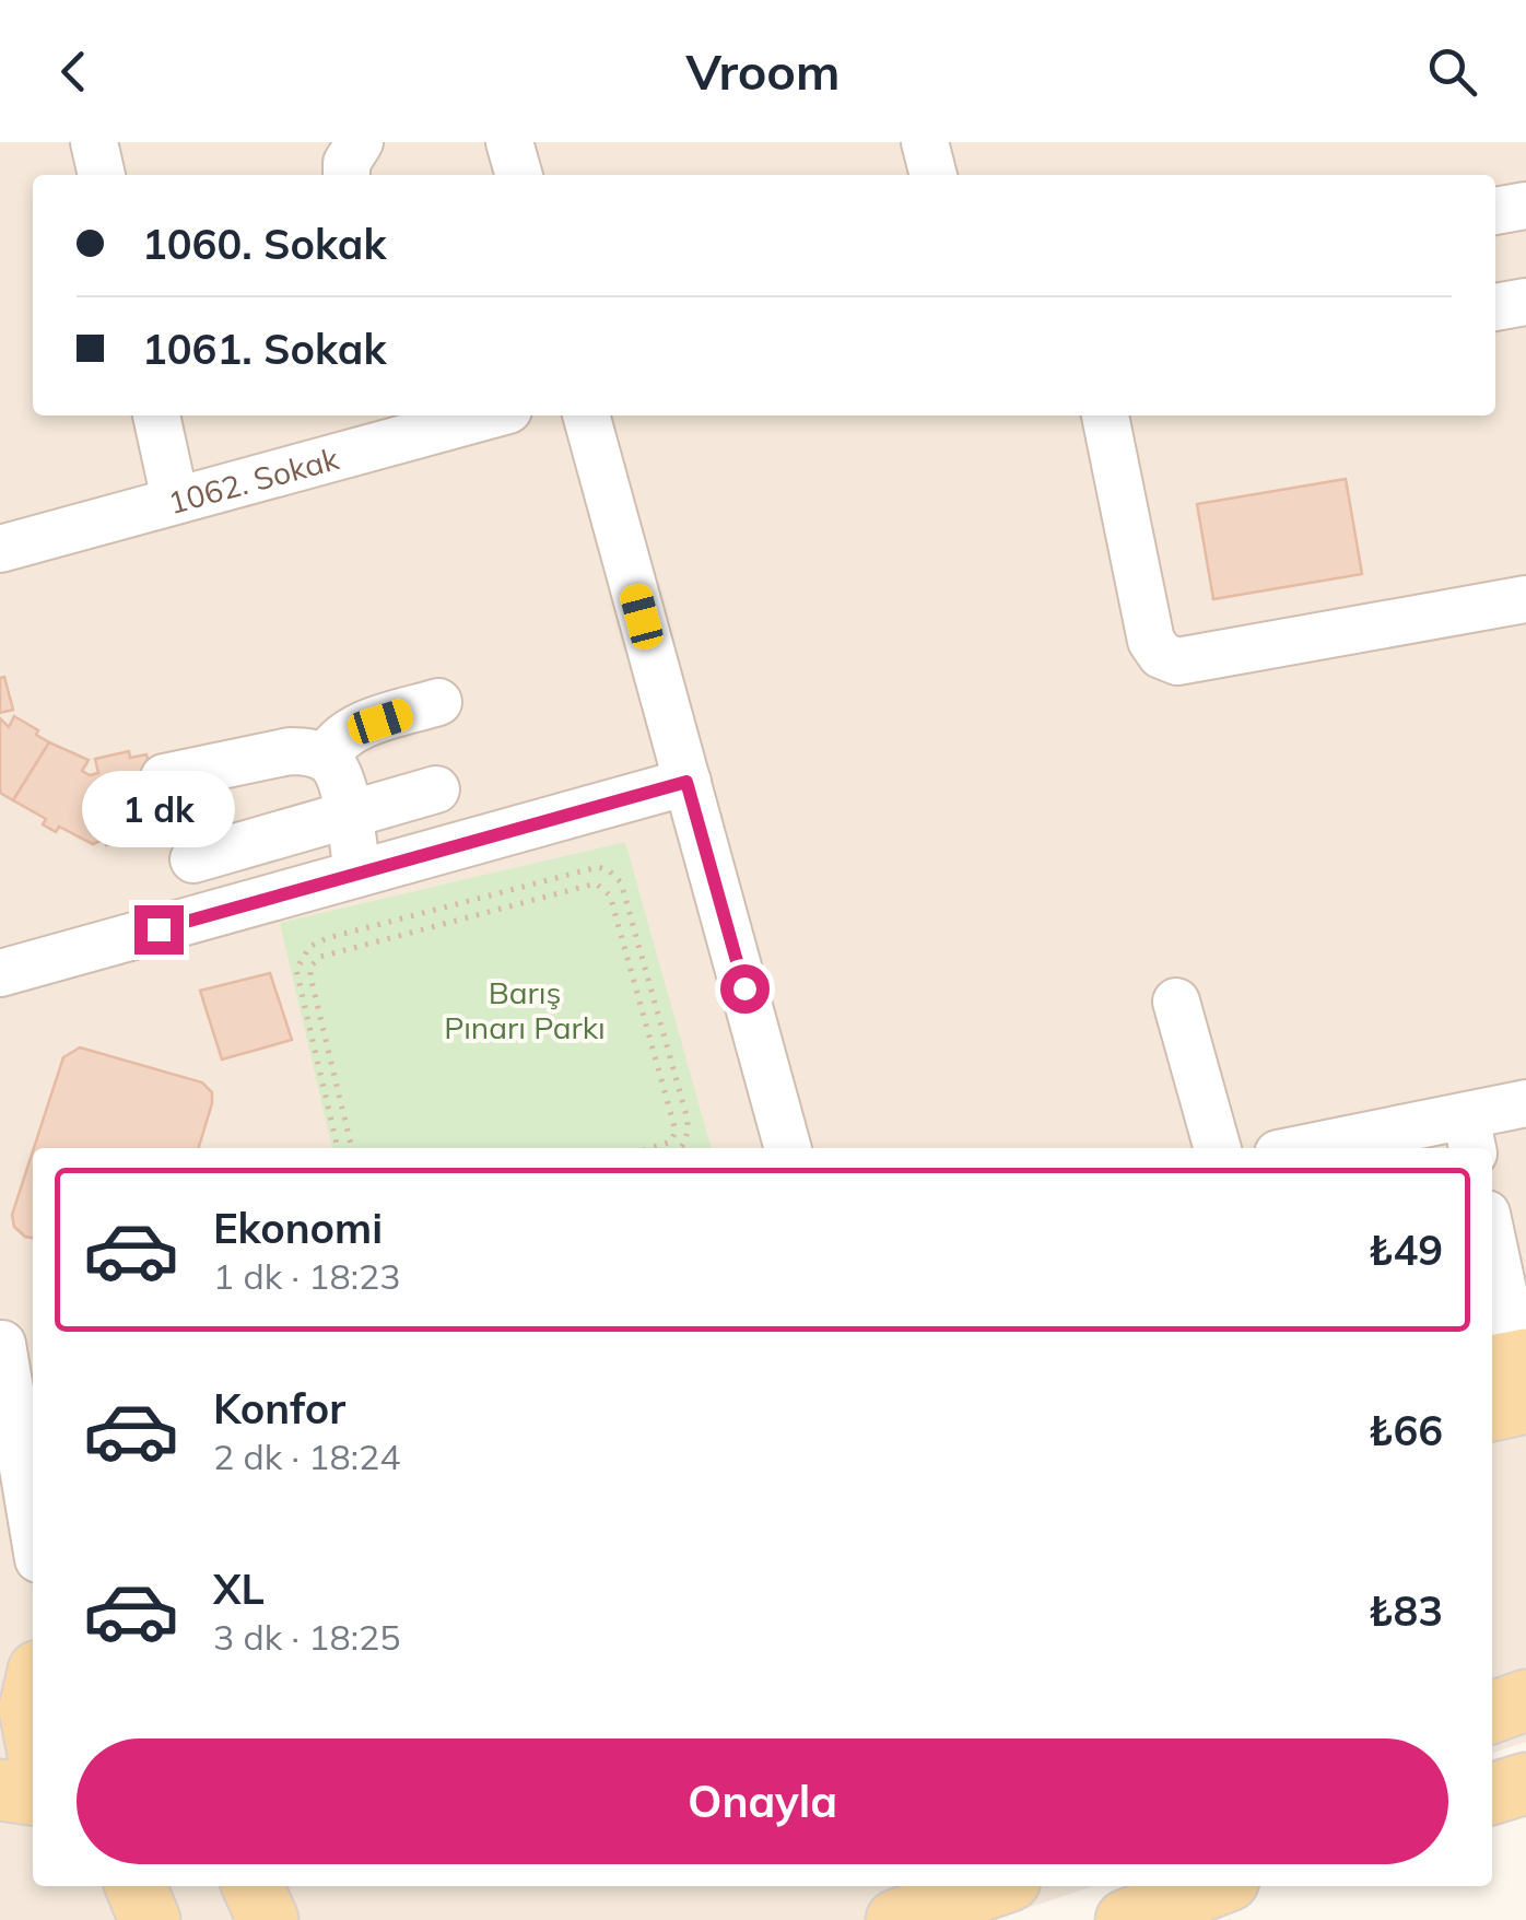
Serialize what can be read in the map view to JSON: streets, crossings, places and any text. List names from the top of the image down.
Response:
{
  "streets": {
    "street": ["1062. Sokak"]
  },
  "parks": ["Barış Pınarı Parkı"],
  "page": {
    "header": "Vroom",
    "banner": ["1060. Sokak", "1061. Sokak"],
    "bubble": "1 dk",
    "list": [
      {
        "name": "Ekonomi",
        "note": "1 dk · 18:23",
        "value": "₺49"
      },
      {
        "name": "Konfor",
        "note": "2 dk · 18:24",
        "value": "₺66"
      },
      {
        "name": "XL",
        "note": "3 dk · 18:25",
        "value": "₺83"
      }
    ],
    "buttons": "Onayla"
  }
}
